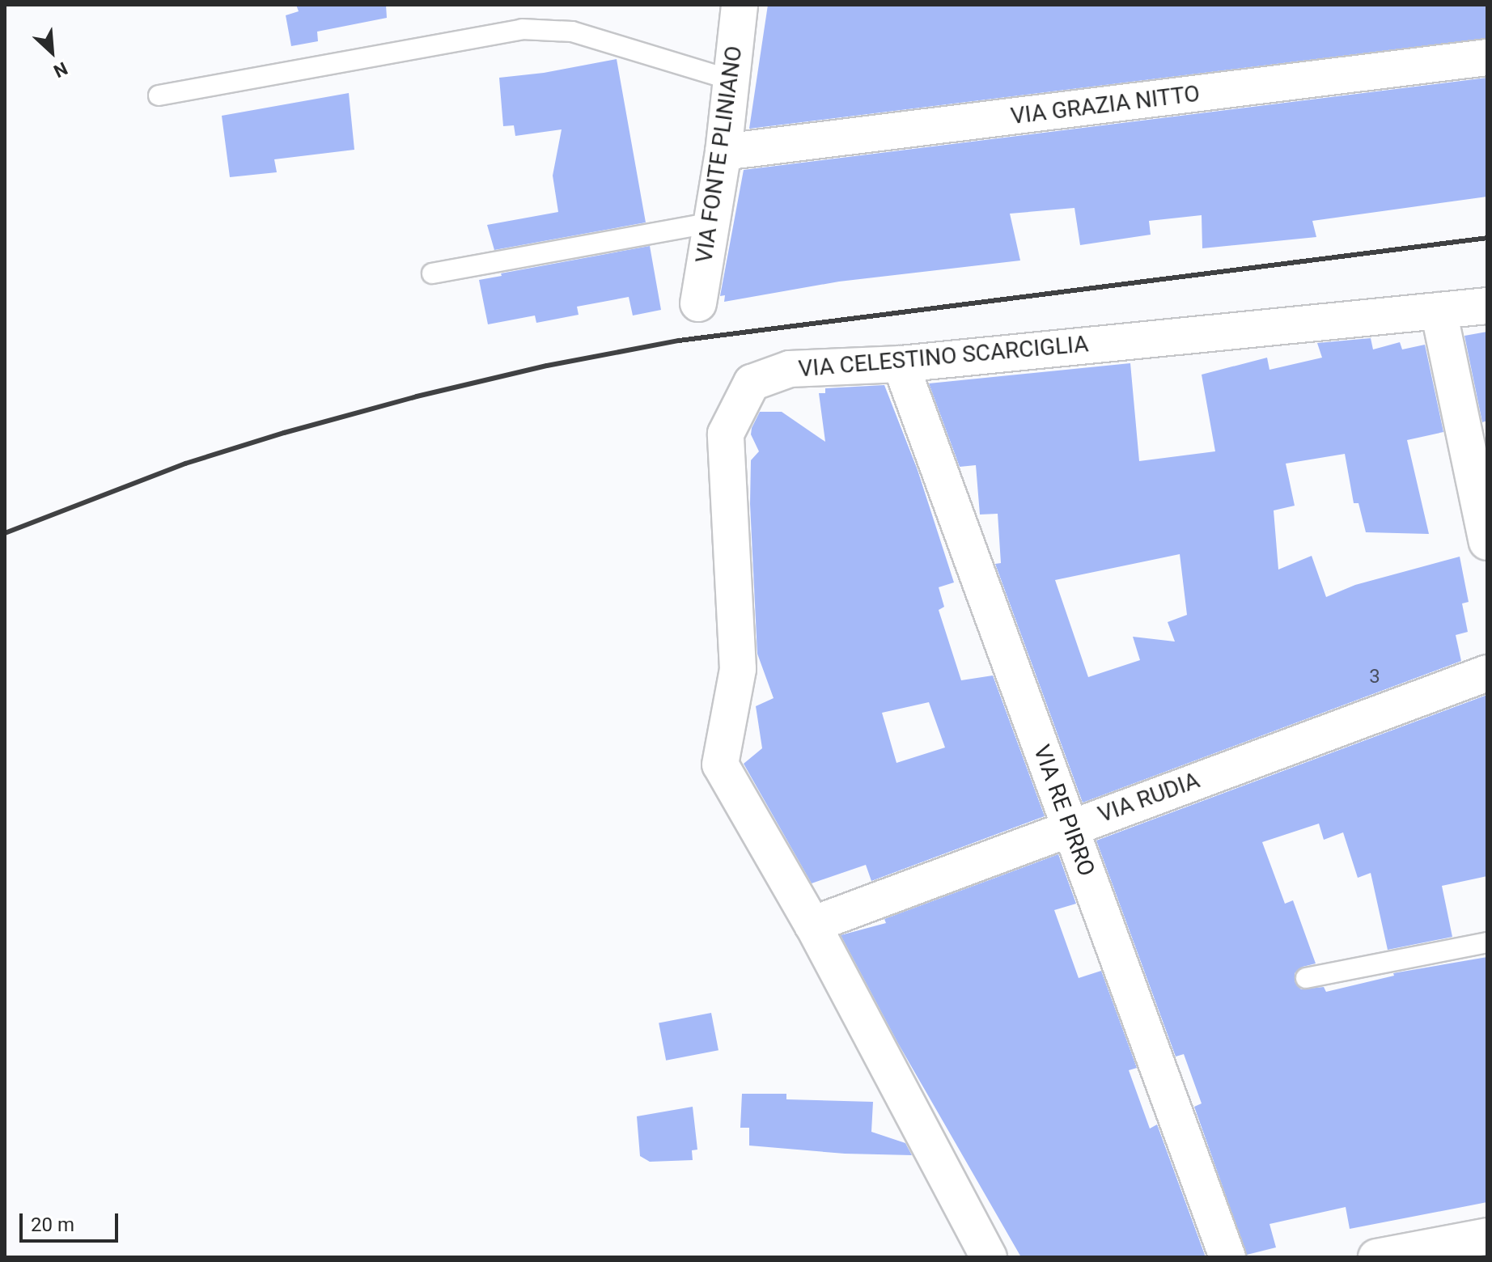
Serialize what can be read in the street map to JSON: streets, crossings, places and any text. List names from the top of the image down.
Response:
{
  "streets": {
    "street": [
      "VIA GRAZIA NITTO",
      "VIA FONTE PLINIANO",
      "VIA CELESTINO SCARCIGLIA",
      "VIA RUDIA",
      "VIA RE PIRRO"
    ]
  },
  "crossings": [
    ["VIA GRAZIA NITTO", "VIA FONTE PLINIANO"],
    ["VIA CELESTINO SCARCIGLIA", "VIA RUDIA"],
    ["VIA CELESTINO SCARCIGLIA", "VIA RE PIRRO"],
    ["VIA RUDIA", "VIA RE PIRRO"]
  ],
  "house_numbers": ["3"],
  "scale_bar": "20 m",
  "north": "bottom right"
}
